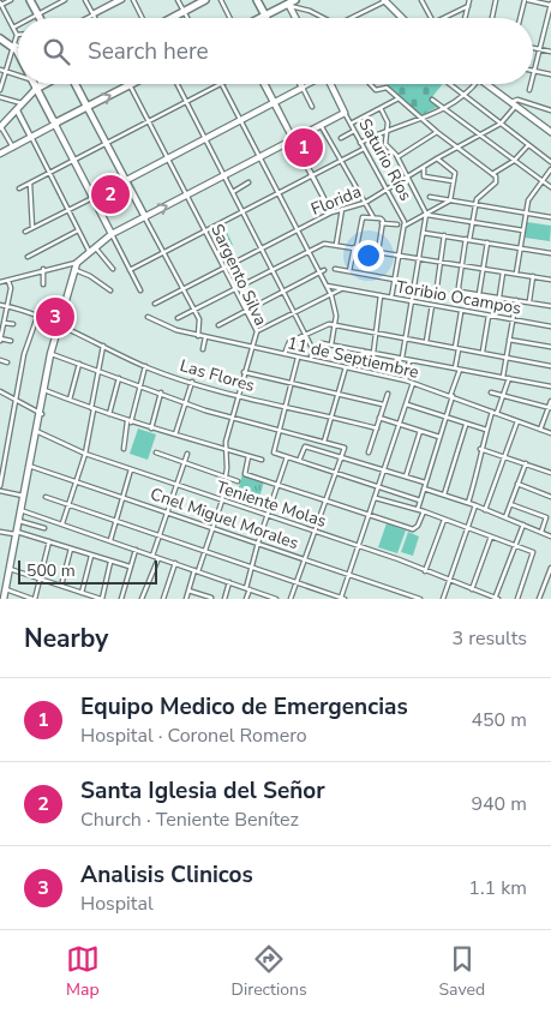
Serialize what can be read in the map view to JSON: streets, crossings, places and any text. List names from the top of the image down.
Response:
{
  "streets": {
    "main road": ["Saturio Ríos"],
    "street": [
      "Florida",
      "Sargento Silva",
      "Toribio Ocampos",
      "11 de Septiembre",
      "Las Flores",
      "Teniente Molas",
      "Cnel Miguel Morales"
    ]
  },
  "crossings": [
    ["Saturio Ríos", "Florida"],
    ["Saturio Ríos", "Toribio Ocampos"],
    ["Florida", "Sargento Silva"],
    ["Sargento Silva", "11 de Septiembre"],
    ["Sargento Silva", "Las Flores"],
    ["Sargento Silva", "Teniente Molas"],
    ["Sargento Silva", "Cnel Miguel Morales"]
  ],
  "scale_bar": "500 m",
  "page": {
    "search": "Search here",
    "pins": ["1", "2", "3"],
    "scale": "500 m",
    "heading": ["Nearby", "3 results"],
    "list": [
      {
        "mark": "1",
        "name": "Equipo Medico de Emergencias",
        "note": "Hospital · Coronel Romero",
        "value": "450 m"
      },
      {
        "mark": "2",
        "name": "Santa Iglesia del Señor",
        "note": "Church · Teniente Benítez",
        "value": "940 m"
      },
      {
        "mark": "3",
        "name": "Analisis Clinicos",
        "note": "Hospital",
        "value": "1.1 km"
      }
    ],
    "nav": ["Map", "Directions", "Saved"]
  }
}
